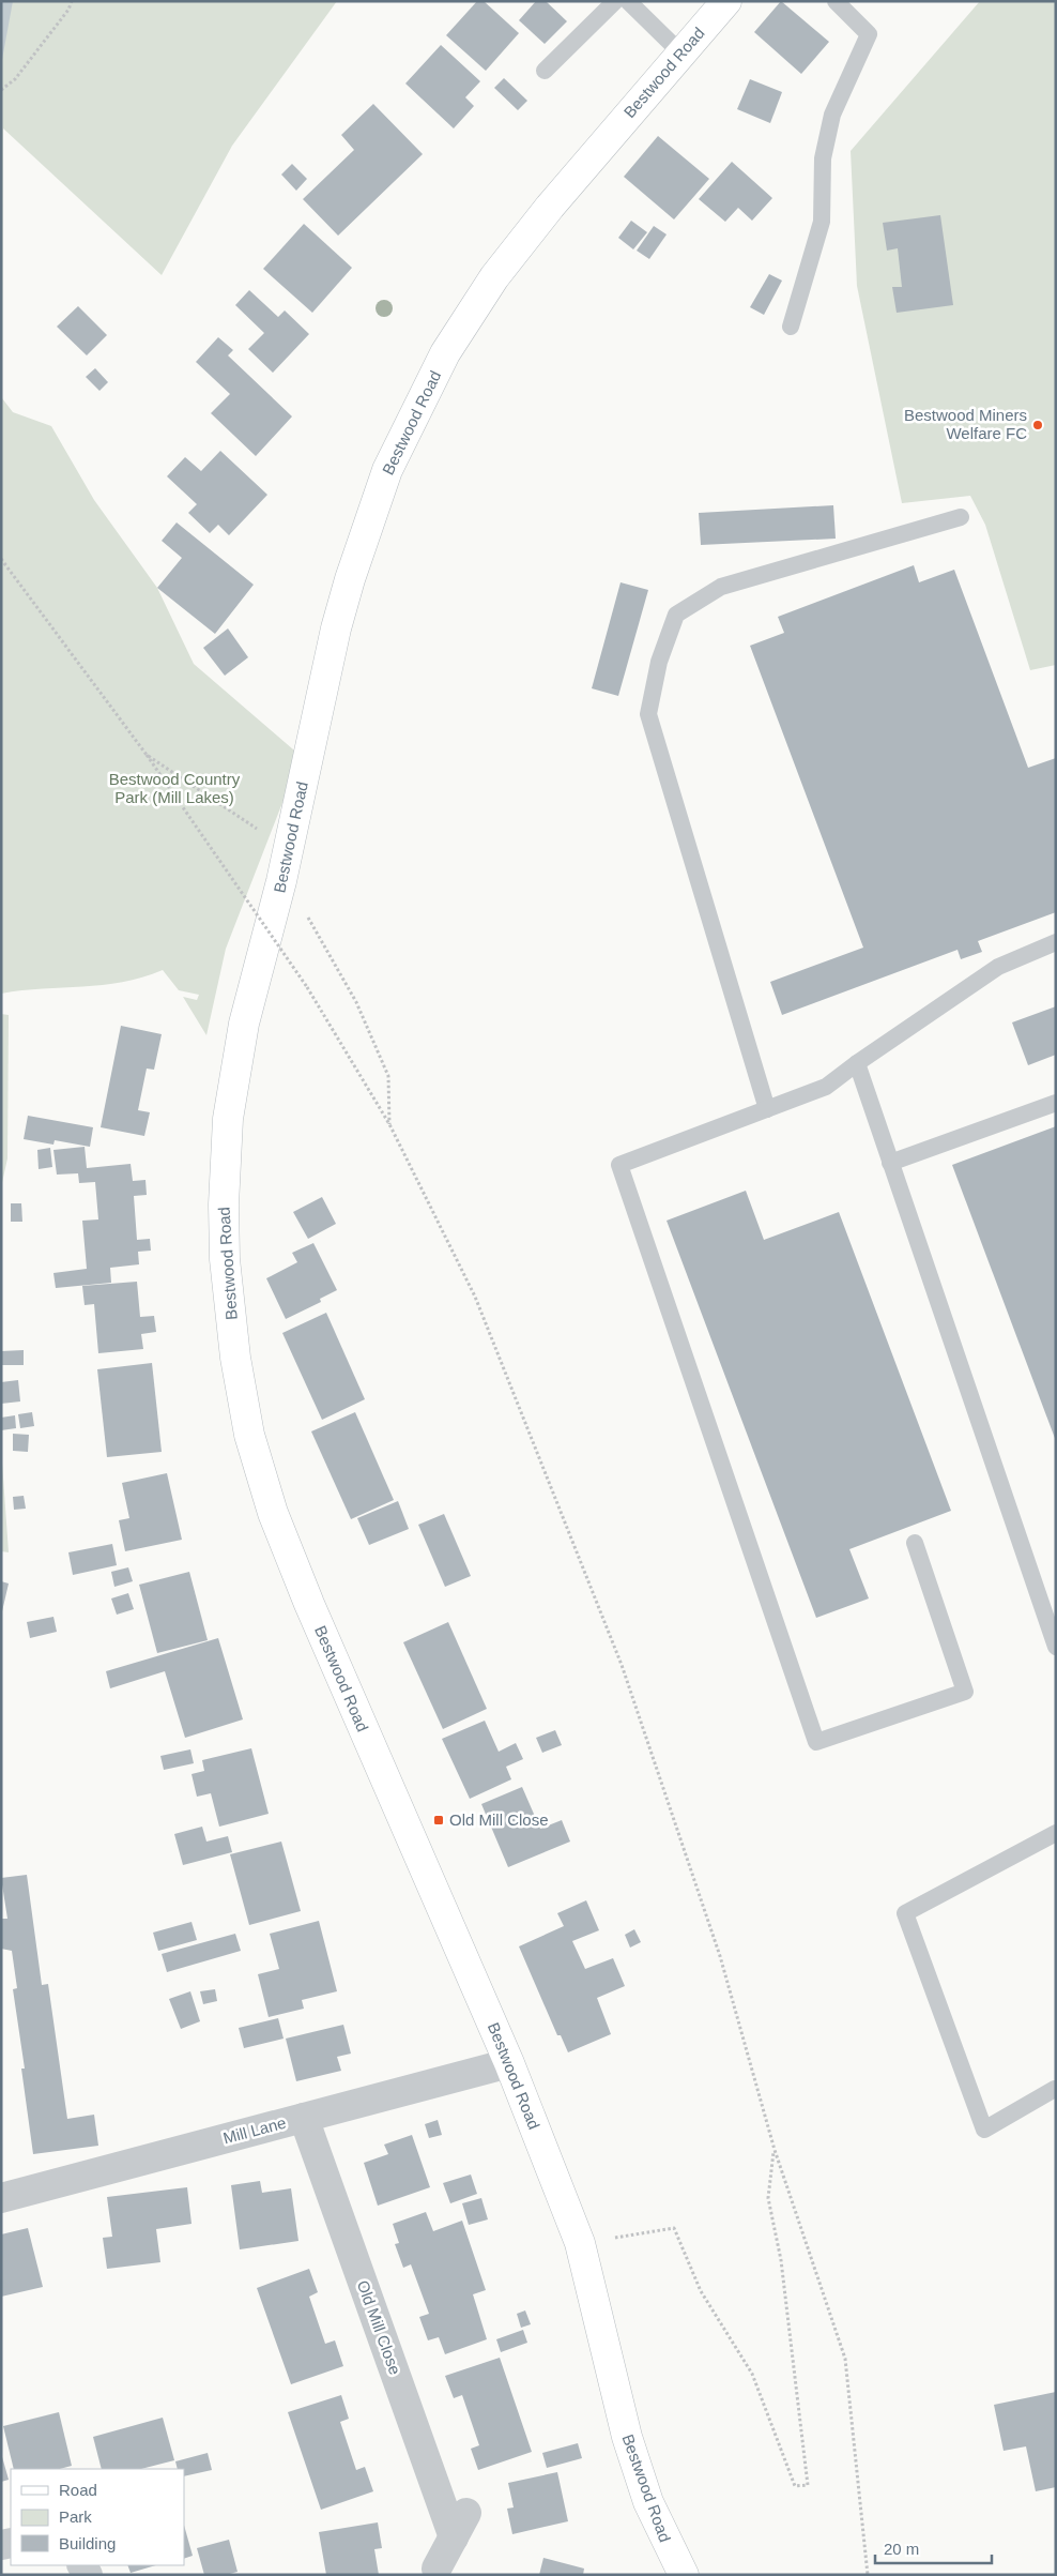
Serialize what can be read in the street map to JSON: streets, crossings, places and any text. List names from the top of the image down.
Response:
{
  "streets": {
    "main road": ["Bestwood Road"],
    "street": ["Mill Lane", "Old Mill Close"]
  },
  "crossings": [
    ["Bestwood Road", "Mill Lane"],
    ["Mill Lane", "Old Mill Close"]
  ],
  "parks": ["Bestwood Country Park (Mill Lakes)"],
  "places": {
    "other": ["Bestwood Miners Welfare FC"],
    "transit": ["Old Mill Close"]
  },
  "legend": ["Road", "Park", "Building"],
  "scale_bar": "20 m"
}
